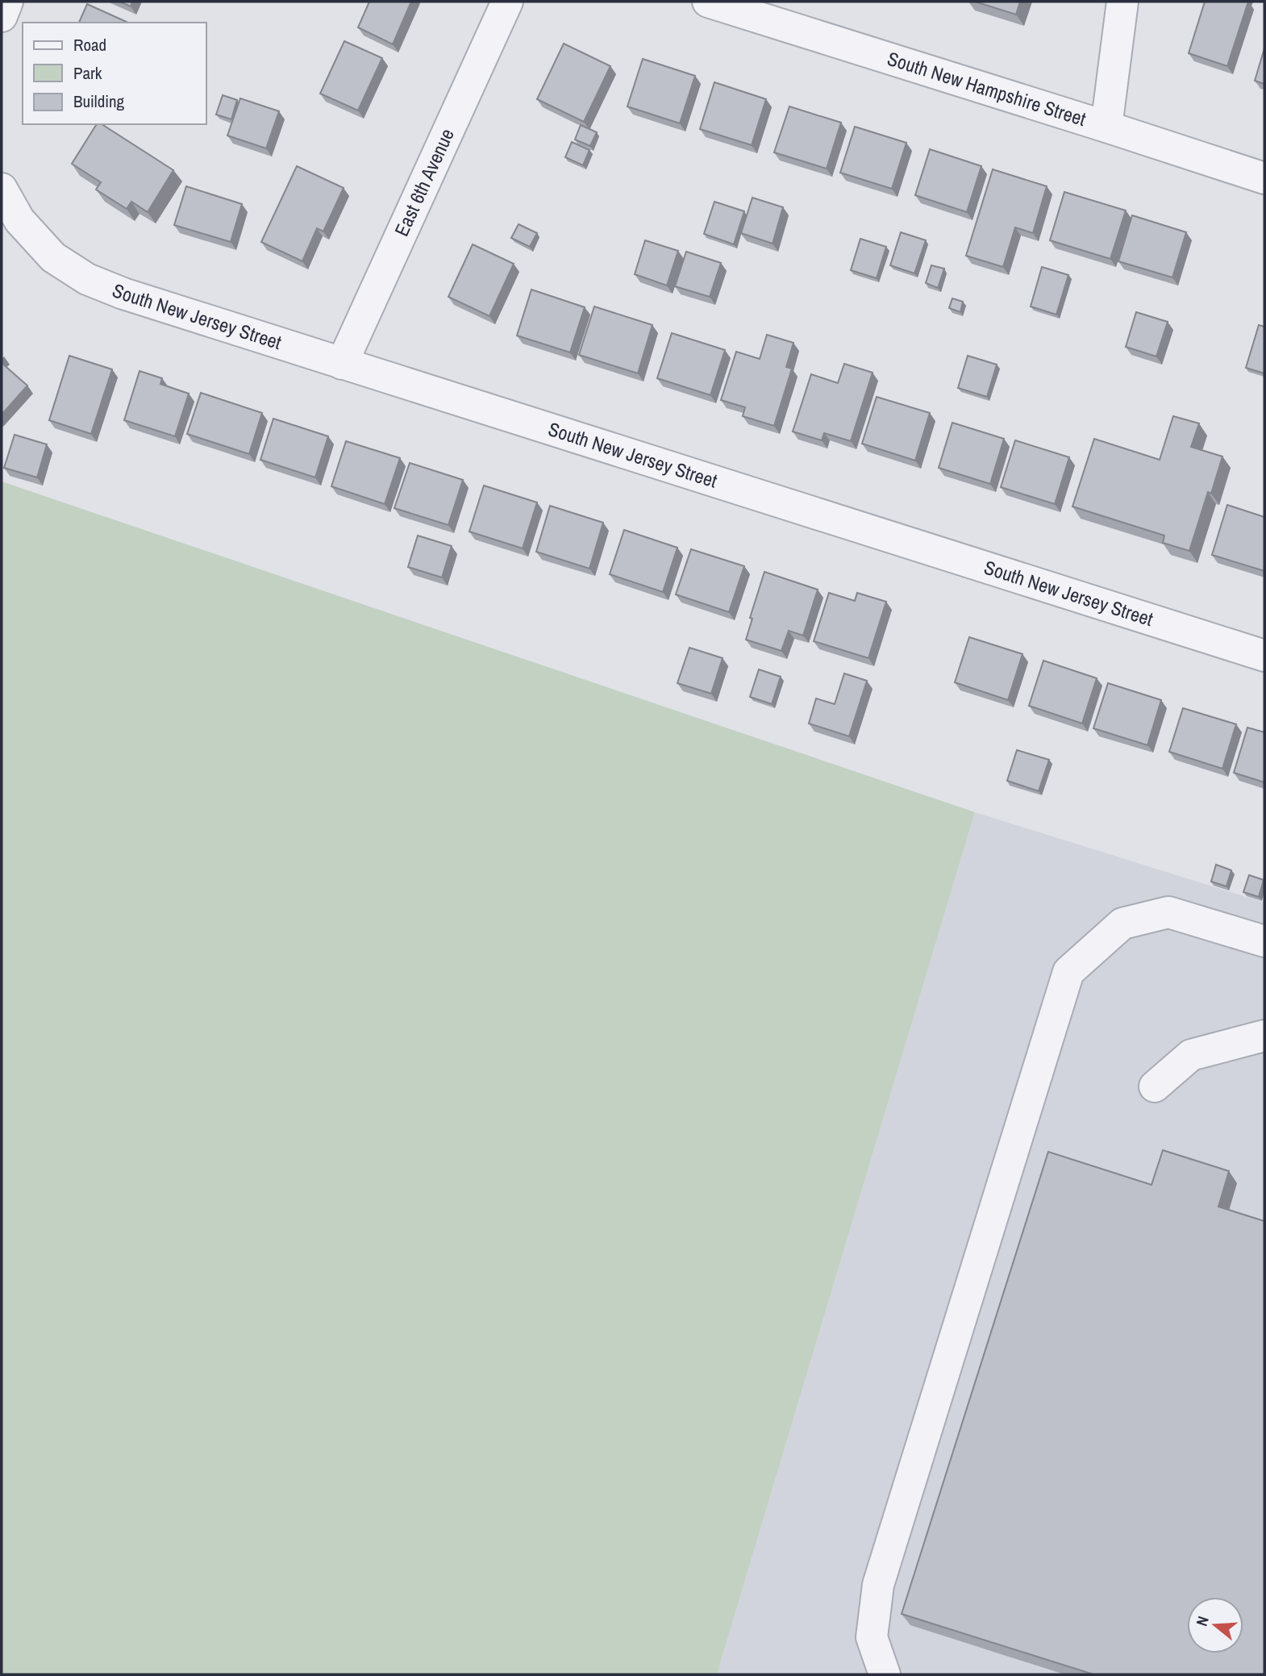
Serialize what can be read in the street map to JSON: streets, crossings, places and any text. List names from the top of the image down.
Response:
{
  "streets": {
    "street": ["South New Hampshire Street", "East 6th Avenue", "South New Jersey Street"]
  },
  "crossings": [
    ["East 6th Avenue", "South New Jersey Street"]
  ],
  "legend": ["Road", "Park", "Building"],
  "north": "left"
}
